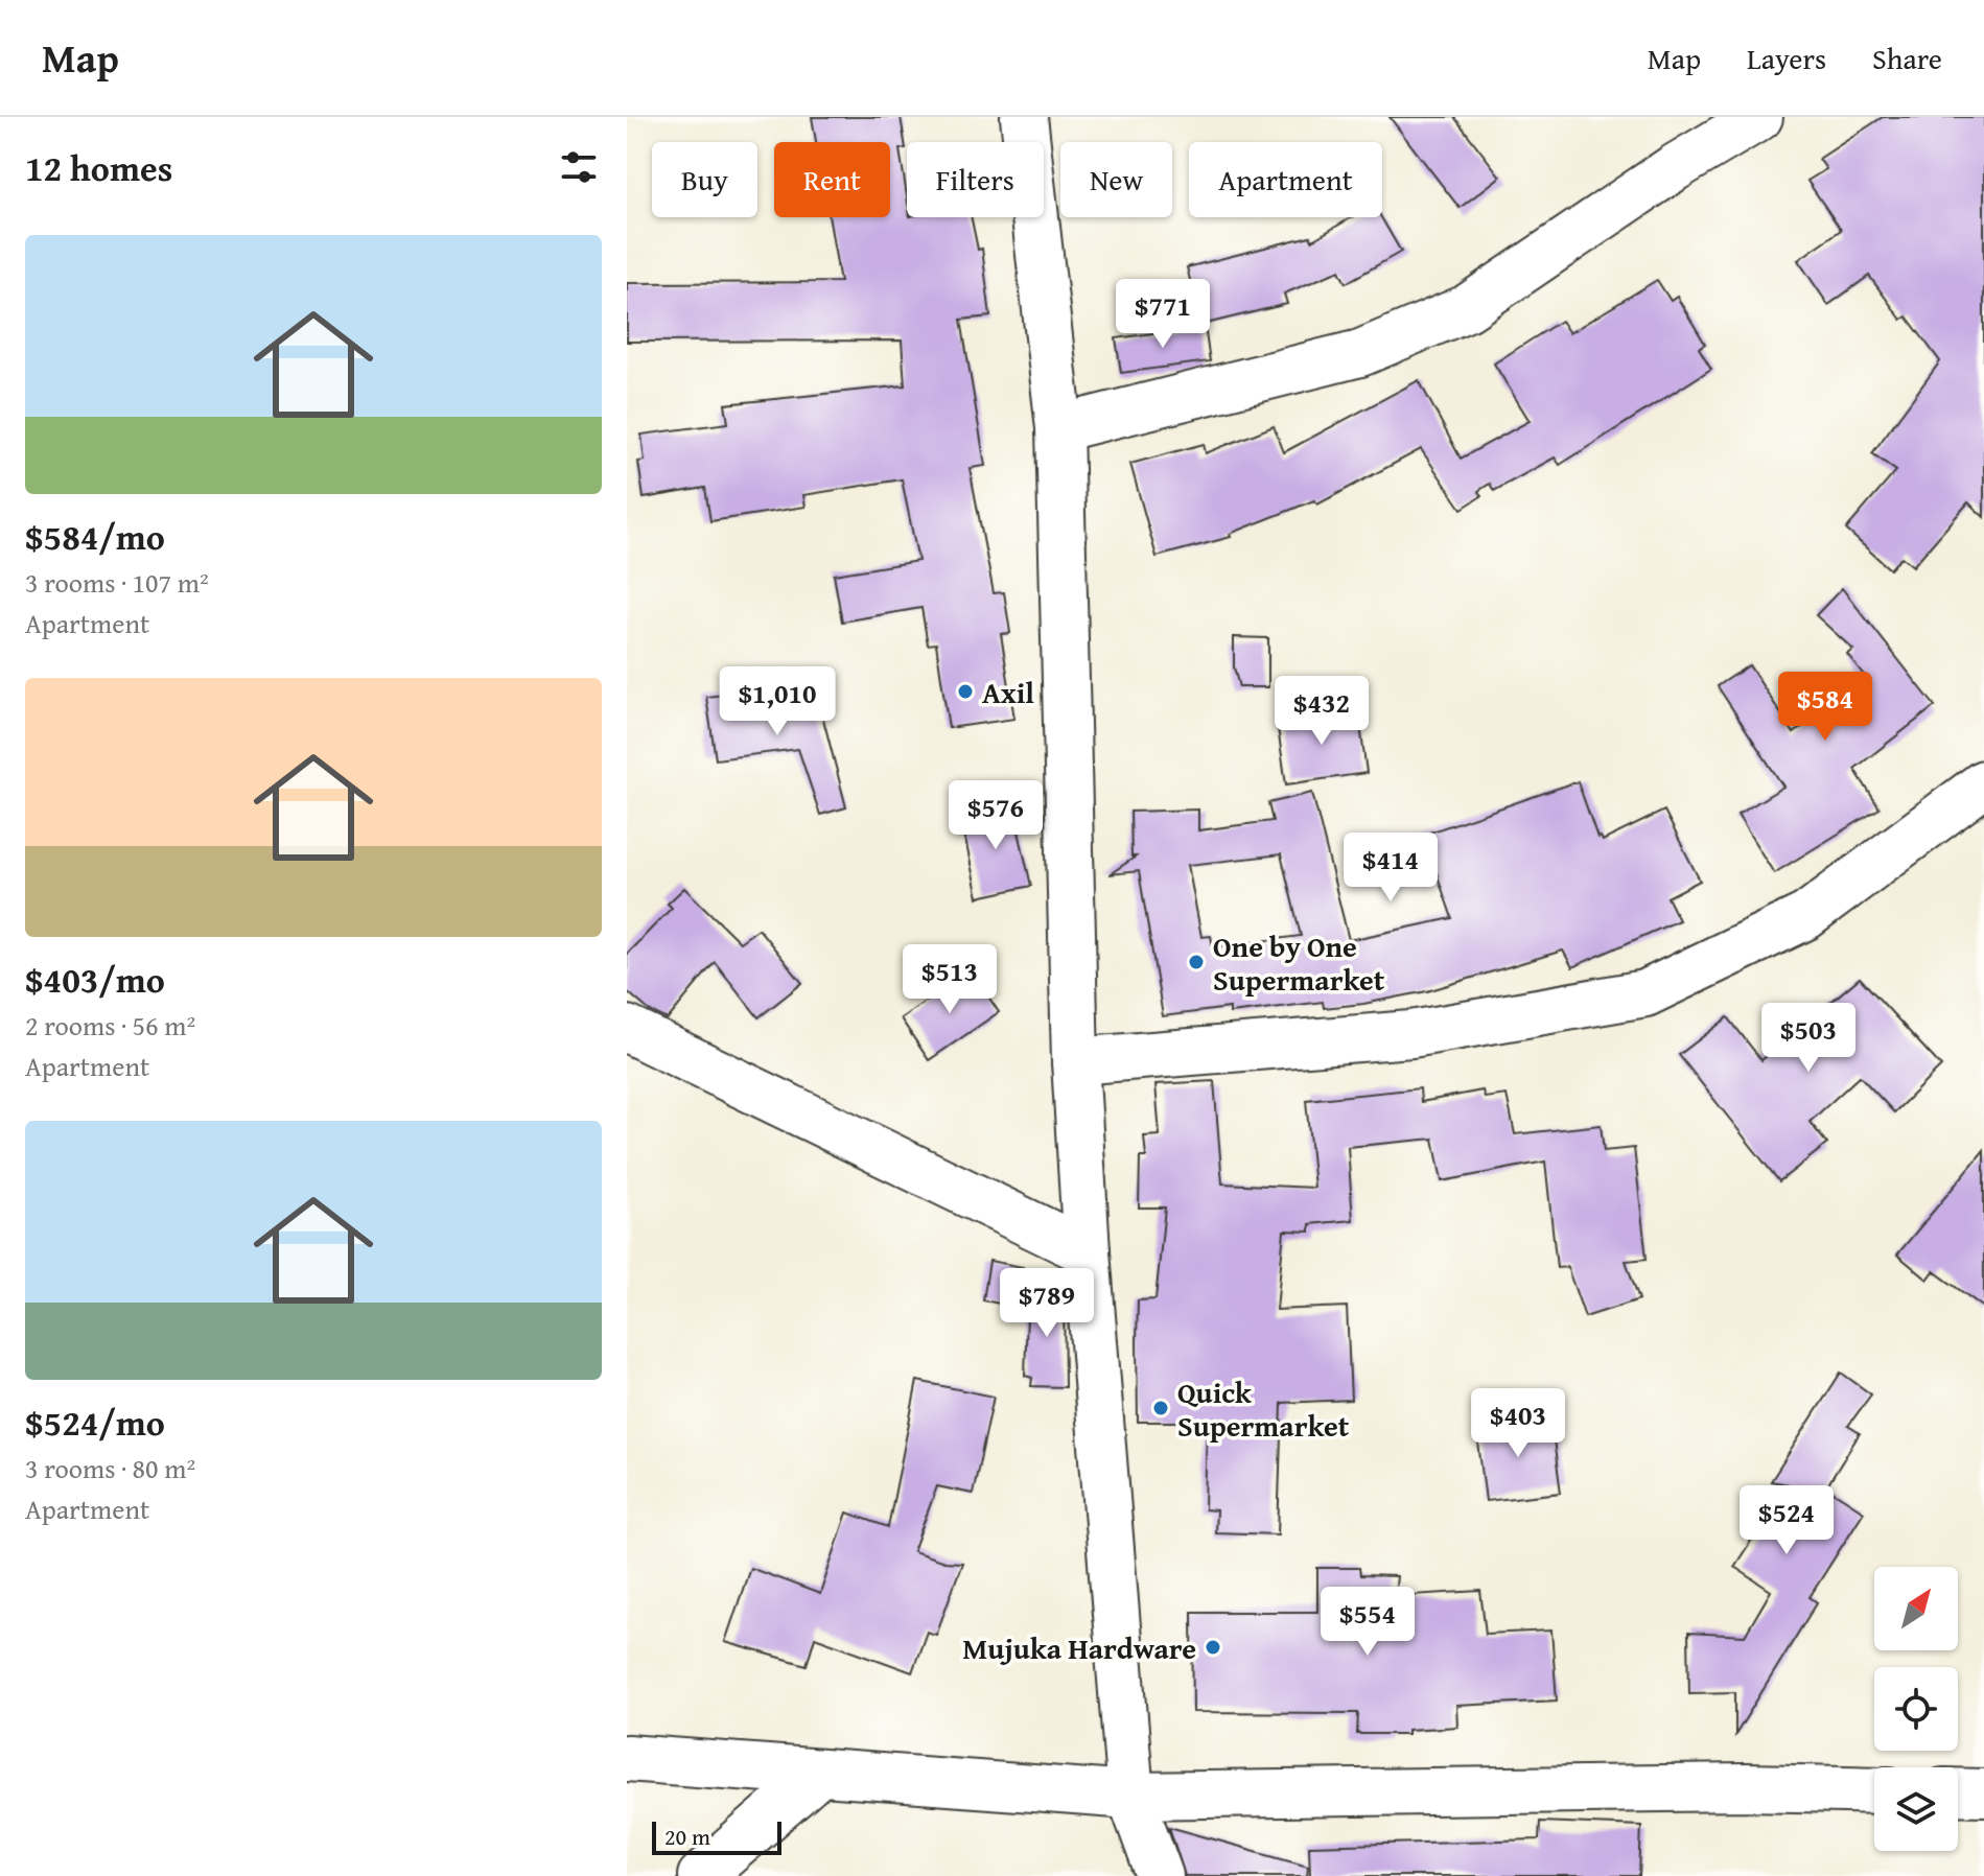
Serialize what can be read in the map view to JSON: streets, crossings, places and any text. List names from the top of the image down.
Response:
{
  "places": [
    "Axil",
    "One by One Supermarket",
    "Quick Supermarket",
    "Mujuka Hardware"
  ],
  "scale_bar": "20 m",
  "north": "top right",
  "page": {
    "header": "Map",
    "nav": ["Map", "Layers", "Share"],
    "heading": "12 homes",
    "chip": [
      "Buy",
      "Rent",
      "Filters",
      "New",
      "Apartment"
    ],
    "list": [
      {
        "name": "$584/mo",
        "note": "3 rooms · 107 m² · Apartment"
      },
      {
        "name": "$403/mo",
        "note": "2 rooms · 56 m² · Apartment"
      },
      {
        "name": "$524/mo",
        "note": "3 rooms · 80 m² · Apartment"
      }
    ],
    "price": [
      "$771",
      "$1,010",
      "$584",
      "$432",
      "$576",
      "$414",
      "$513",
      "$503",
      "$789",
      "$403",
      "$524",
      "$554"
    ],
    "scale": "20 m"
  }
}
